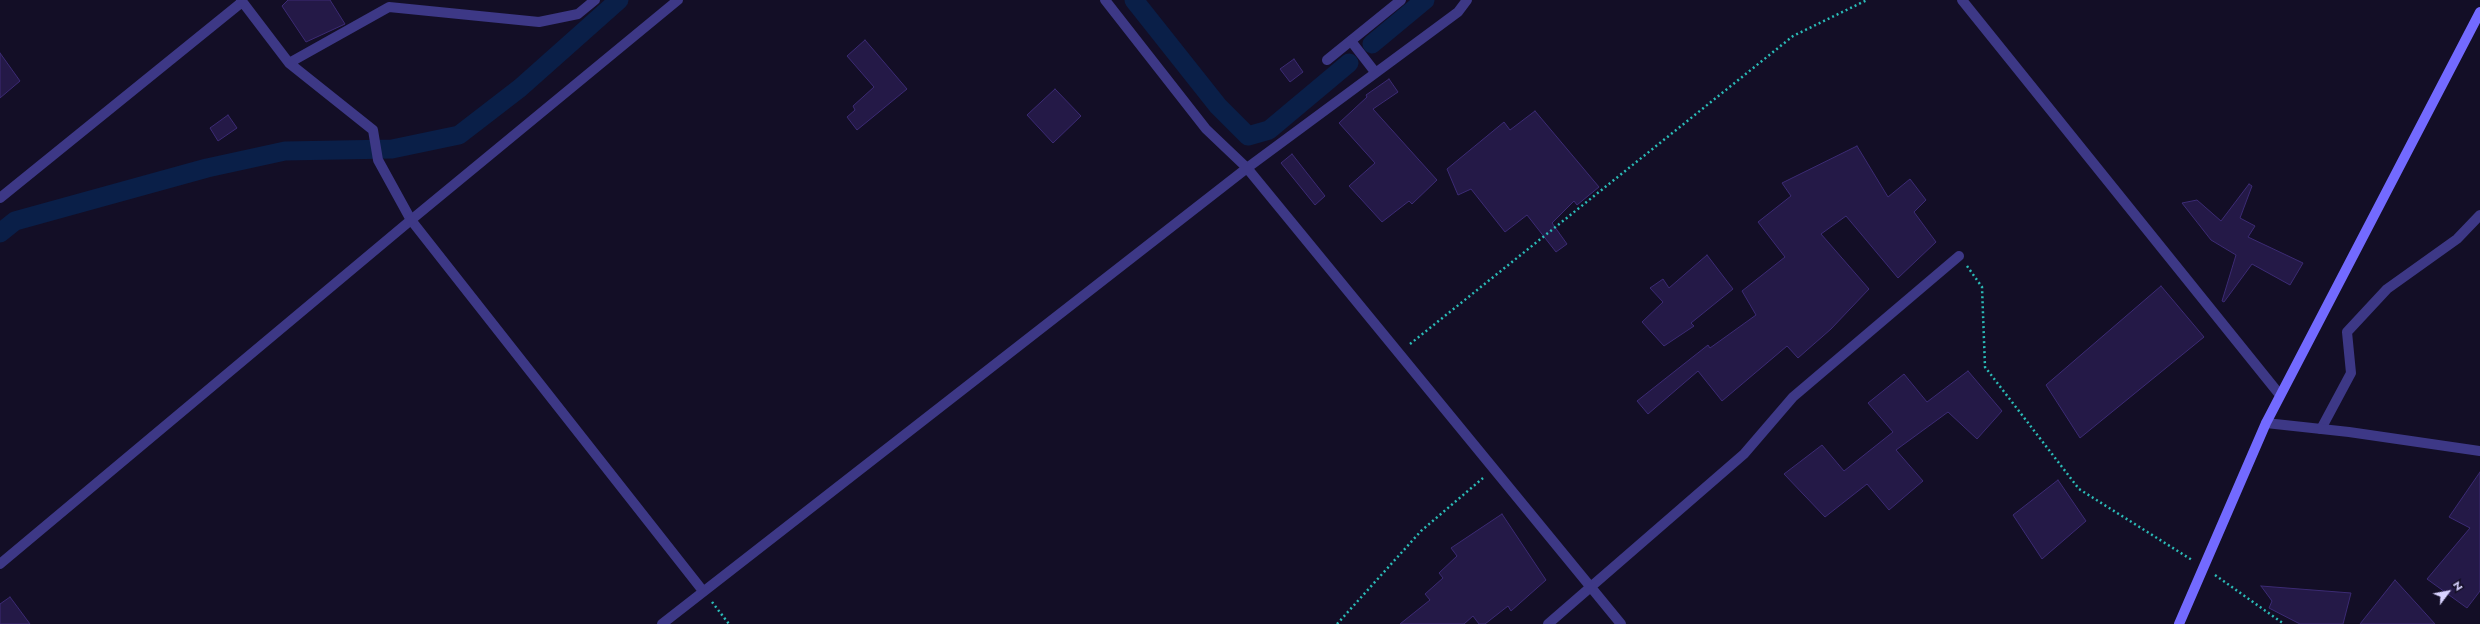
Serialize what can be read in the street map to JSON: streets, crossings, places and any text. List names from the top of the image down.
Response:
{
  "north": "top right"
}
